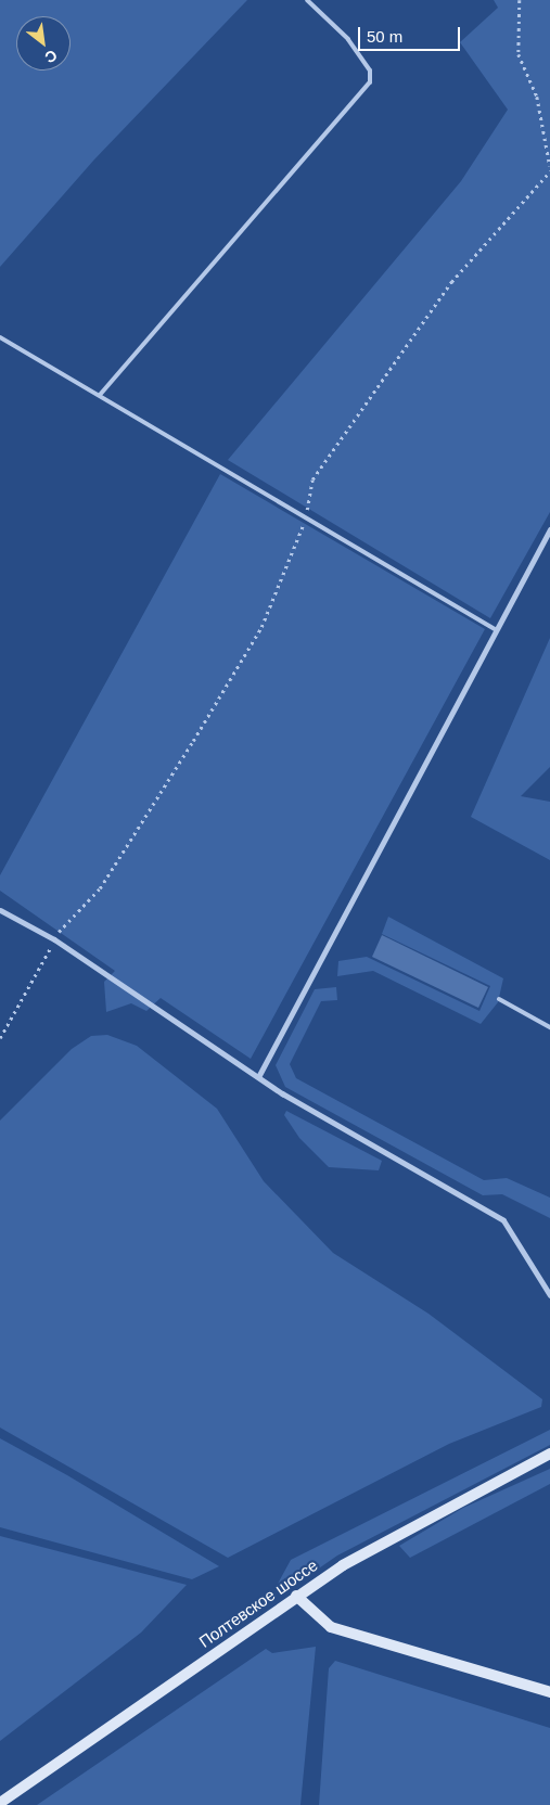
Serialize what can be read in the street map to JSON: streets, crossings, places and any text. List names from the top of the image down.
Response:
{
  "streets": {
    "street": ["Полтевское шоссе"]
  },
  "scale_bar": "50 m",
  "north": "bottom right"
}
